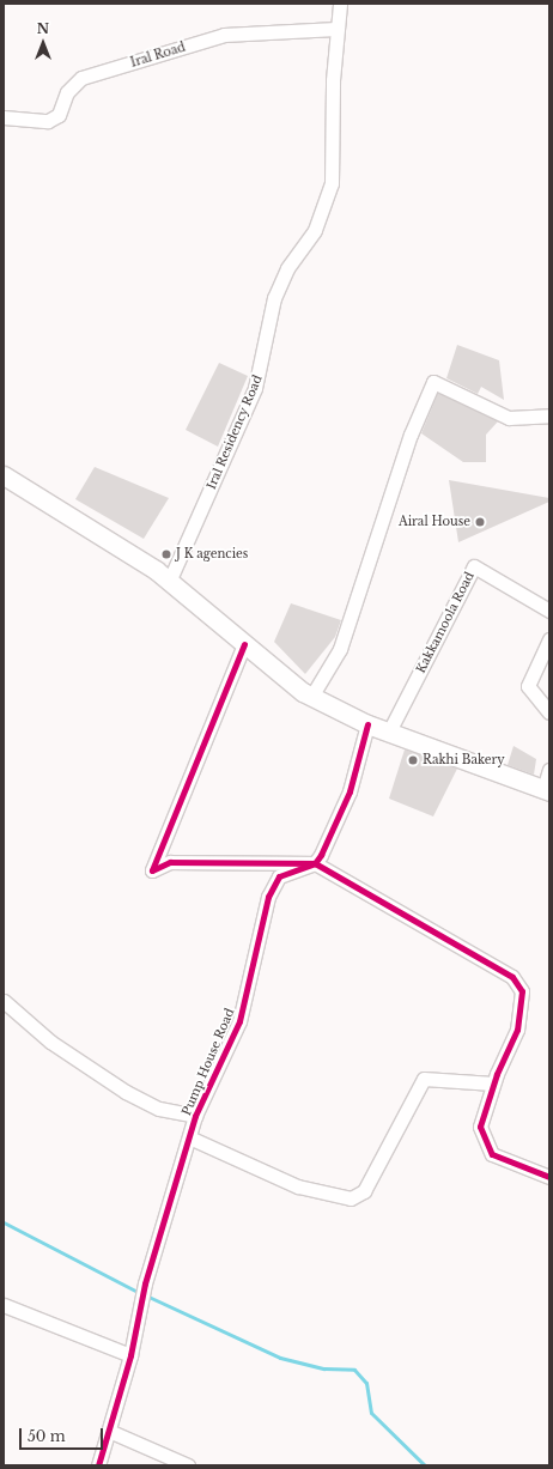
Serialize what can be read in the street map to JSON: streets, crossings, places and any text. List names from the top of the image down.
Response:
{
  "streets": {
    "street": [
      "Iral Road",
      "Iral Residency Road",
      "Kakkamoola Road",
      "Pump House Road"
    ]
  },
  "crossings": [
    ["Iral Road", "Iral Residency Road"]
  ],
  "places": ["Airal House", "J K agencies", "Rakhi Bakery"],
  "scale_bar": "50 m",
  "north": "top"
}
